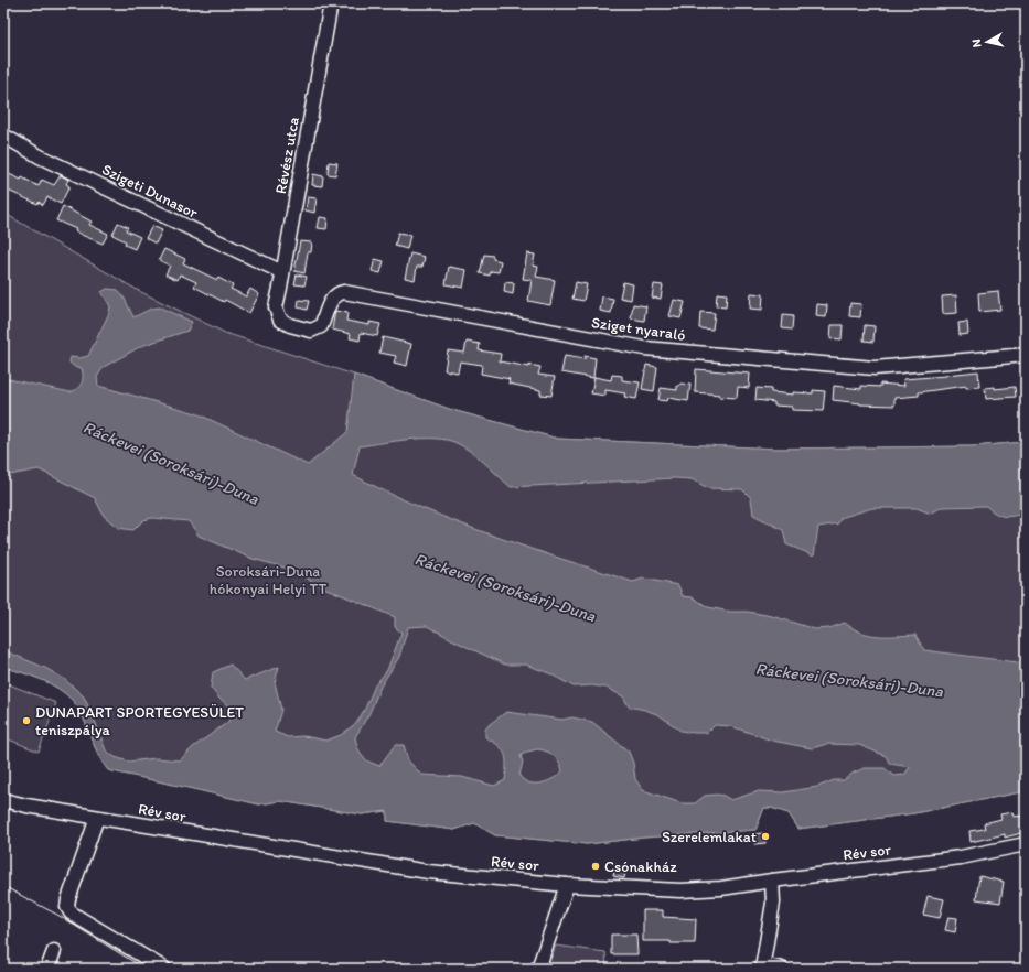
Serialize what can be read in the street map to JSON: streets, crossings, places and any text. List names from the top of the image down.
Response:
{
  "streets": {
    "street": [
      "Révész utca",
      "Szigeti Dunasor",
      "Sziget nyaraló",
      "Rév sor"
    ]
  },
  "crossings": [
    ["Révész utca", "Szigeti Dunasor"],
    ["Révész utca", "Sziget nyaraló"]
  ],
  "water": ["Ráckevei (Soroksári)-Duna"],
  "parks": ["Soroksári-Duna hókonyai Helyi TT"],
  "places": ["DUNAPART SPORTEGYESÜLET teniszpálya", "Szerelemlakat", "Csónakház"],
  "north": "left"
}
